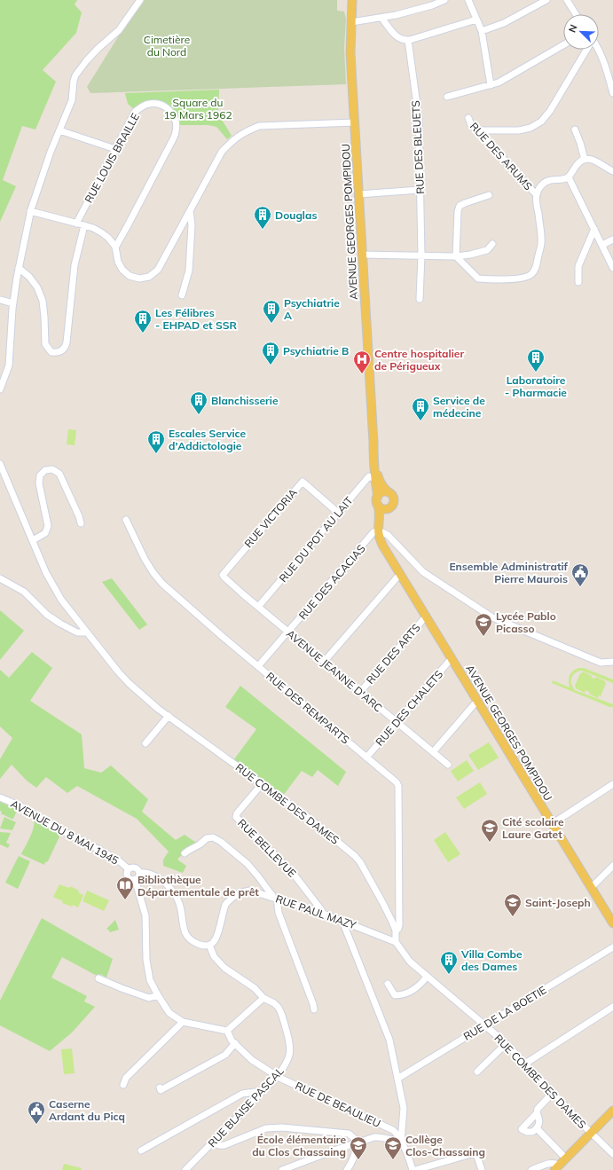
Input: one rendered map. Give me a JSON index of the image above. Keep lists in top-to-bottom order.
{
  "streets": {
    "main road": ["AVENUE GEORGES POMPIDOU"],
    "street": [
      "RUE DES BLEUETS",
      "RUE DES ARUMS",
      "RUE LOUIS BRAILLE",
      "RUE VICTORIA",
      "RUE DU POT AU LAIT",
      "RUE DES ACACIAS",
      "RUE DES ARTS",
      "AVENUE JEANNE D'ARC",
      "RUE DES REMPARTS",
      "RUE DES CHALETS",
      "RUE COMBE DES DAMES",
      "AVENUE DU 8 MAI 1945",
      "RUE BELLEVUE",
      "RUE PAUL MAZY",
      "RUE DE LA BOETIE",
      "RUE DE BEAULIEU",
      "RUE BLAISE PASCAL"
    ]
  },
  "crossings": [
    ["AVENUE GEORGES POMPIDOU", "RUE DU POT AU LAIT"],
    ["AVENUE GEORGES POMPIDOU", "RUE DES ACACIAS"],
    ["AVENUE GEORGES POMPIDOU", "RUE DES ARTS"],
    ["AVENUE GEORGES POMPIDOU", "RUE DES CHALETS"],
    ["RUE VICTORIA", "RUE DU POT AU LAIT"],
    ["RUE VICTORIA", "AVENUE JEANNE D'ARC"],
    ["RUE DU POT AU LAIT", "AVENUE JEANNE D'ARC"],
    ["RUE DES ACACIAS", "AVENUE JEANNE D'ARC"],
    ["RUE DES ACACIAS", "RUE DES REMPARTS"],
    ["RUE DES ARTS", "AVENUE JEANNE D'ARC"],
    ["AVENUE JEANNE D'ARC", "RUE DES CHALETS"],
    ["RUE DES REMPARTS", "RUE DES CHALETS"],
    ["RUE DES REMPARTS", "RUE COMBE DES DAMES"],
    ["RUE COMBE DES DAMES", "RUE BELLEVUE"],
    ["RUE COMBE DES DAMES", "RUE PAUL MAZY"],
    ["RUE COMBE DES DAMES", "RUE DE LA BOETIE"],
    ["RUE BELLEVUE", "RUE PAUL MAZY"],
    ["RUE PAUL MAZY", "RUE BLAISE PASCAL"],
    ["RUE DE BEAULIEU", "RUE BLAISE PASCAL"]
  ],
  "parks": ["Cimetière du Nord", "Square du 19 Mars 1962"],
  "places": {
    "building": [
      "Douglas",
      "Psychiatrie A",
      "Les Félibres - EHPAD et SSR",
      "Psychiatrie B",
      "Laboratoire - Pharmacie",
      "Blanchisserie",
      "Service de médecine",
      "Escales Service d'Addictologie",
      "Villa Combe des Dames"
    ],
    "hospital": ["Centre hospitalier de Périgueux"],
    "public building": ["Ensemble Administratif Pierre Maurois", "Caserne Ardant du Picq"],
    "school or university": [
      "Lycée Pablo Picasso",
      "Cité scolaire Laure Gatet",
      "Saint-Joseph",
      "École élémentaire du Clos Chassaing",
      "Collège Clos-Chassaing"
    ],
    "library": ["Bibliothèque Départementale de prêt"]
  },
  "north": "top left"
}
